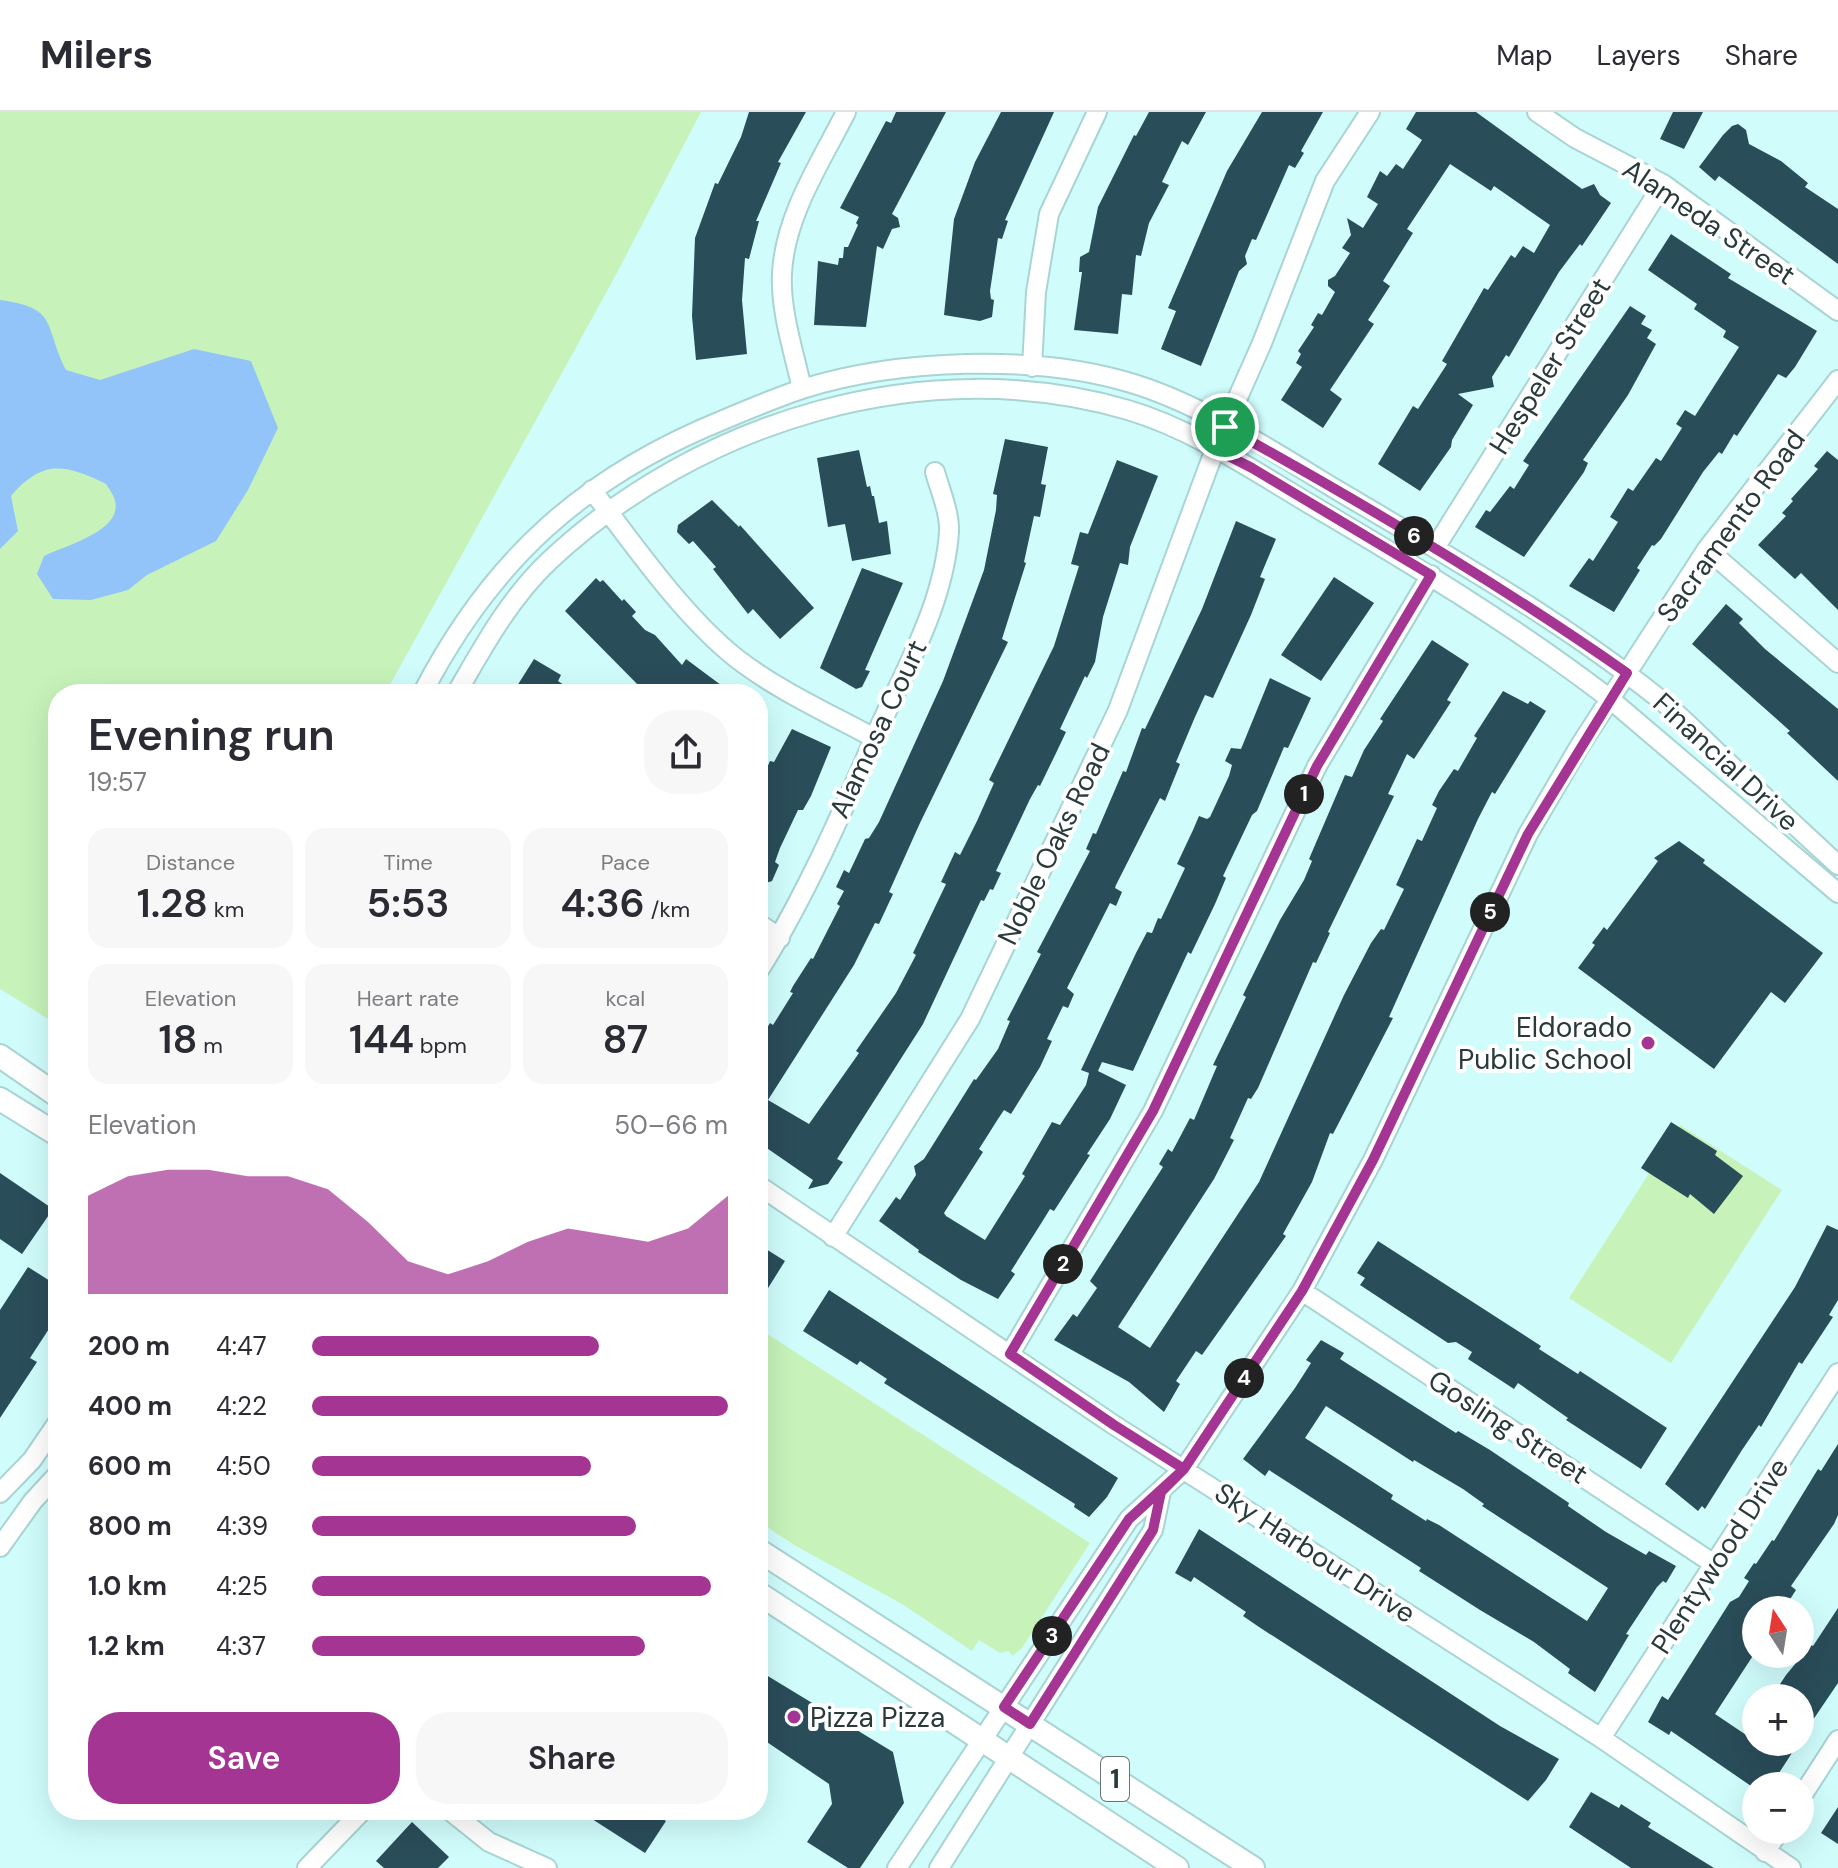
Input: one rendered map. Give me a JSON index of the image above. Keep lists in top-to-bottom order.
{
  "streets": {
    "main road": ["1"],
    "street": [
      "Alameda Street",
      "Hespeler Street",
      "Sacramento Road",
      "Alamosa Court",
      "Financial Drive",
      "Noble Oaks Road",
      "Gosling Street",
      "Sky Harbour Drive",
      "Plentywood Drive"
    ]
  },
  "crossings": [
    ["Alameda Street", "Hespeler Street"],
    ["Hespeler Street", "Financial Drive"],
    ["Sacramento Road", "Financial Drive"],
    ["Sacramento Road", "Gosling Street"],
    ["Sacramento Road", "Sky Harbour Drive"],
    ["Sacramento Road", "1"],
    ["Financial Drive", "Noble Oaks Road"],
    ["Noble Oaks Road", "Sky Harbour Drive"],
    ["Gosling Street", "Plentywood Drive"],
    ["Sky Harbour Drive", "Plentywood Drive"]
  ],
  "places": ["Eldorado Public School", "Pizza Pizza"],
  "north": "top",
  "page": {
    "header": "Milers",
    "nav": ["Map", "Layers", "Share"],
    "pins": [
      "6",
      "1",
      "5",
      "2",
      "4",
      "3"
    ],
    "heading": ["Evening run", "19:57"],
    "stats": [
      ["Distance", "1.28 km"],
      ["Time", "5:53"],
      ["Pace", "4:36 /km"],
      ["Elevation", "18 m"],
      ["Heart rate", "144 bpm"],
      ["kcal", "87"]
    ],
    "chart": ["Elevation", "50–66 m"],
    "list": [
      {
        "name": "200 m",
        "note": "4:47"
      },
      {
        "name": "400 m",
        "note": "4:22"
      },
      {
        "name": "600 m",
        "note": "4:50"
      },
      {
        "name": "800 m",
        "note": "4:39"
      },
      {
        "name": "1.0 km",
        "note": "4:25"
      },
      {
        "name": "1.2 km",
        "note": "4:37"
      }
    ],
    "map_buttons": ["+", "−"],
    "buttons": ["Save", "Share"]
  }
}
